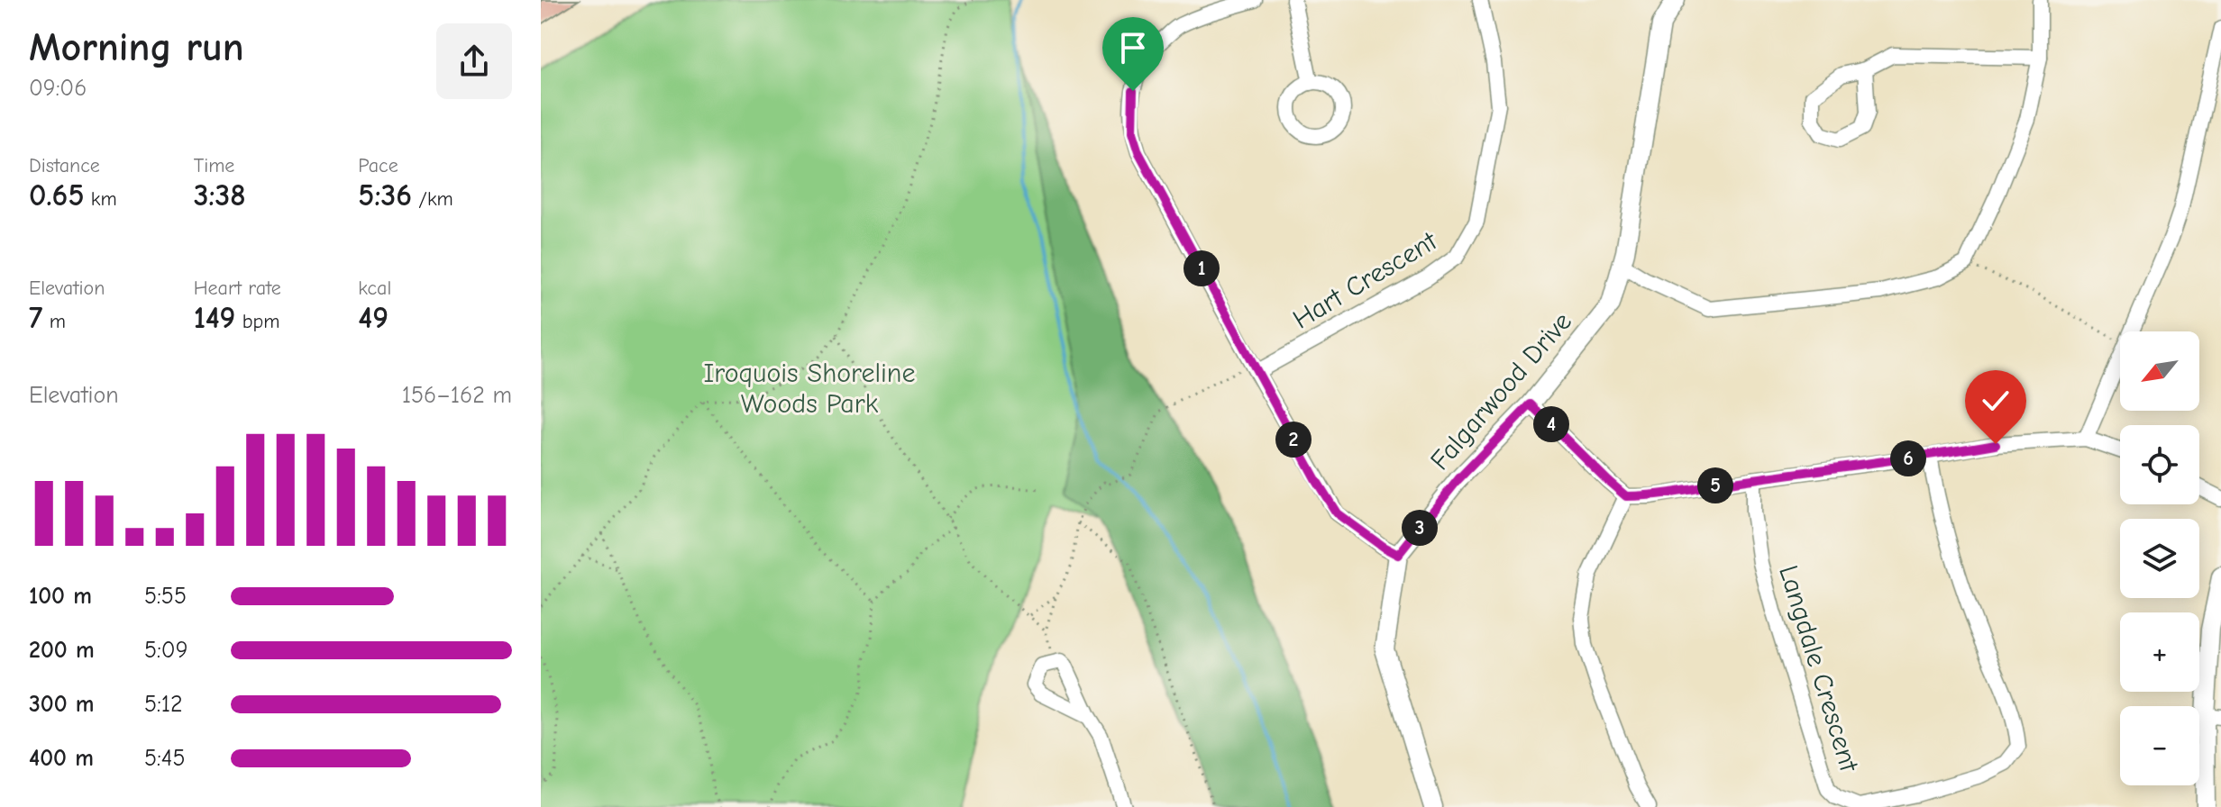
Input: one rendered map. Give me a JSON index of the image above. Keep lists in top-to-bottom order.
{
  "streets": {
    "street": ["Hart Crescent", "Falgarwood Drive", "Langdale Crescent"]
  },
  "parks": ["Iroquois Shoreline Woods Park"],
  "north": "bottom left",
  "page": {
    "heading": ["Morning run", "09:06"],
    "stats": [
      ["Distance", "0.65 km"],
      ["Time", "3:38"],
      ["Pace", "5:36 /km"],
      ["Elevation", "7 m"],
      ["Heart rate", "149 bpm"],
      ["kcal", "49"]
    ],
    "pins": [
      "1",
      "4",
      "2",
      "6",
      "5",
      "3"
    ],
    "map_buttons": ["+", "−"],
    "chart": ["Elevation", "156–162 m"],
    "list": [
      {
        "name": "100 m",
        "note": "5:55"
      },
      {
        "name": "200 m",
        "note": "5:09"
      },
      {
        "name": "300 m",
        "note": "5:12"
      },
      {
        "name": "400 m",
        "note": "5:45"
      }
    ]
  }
}
